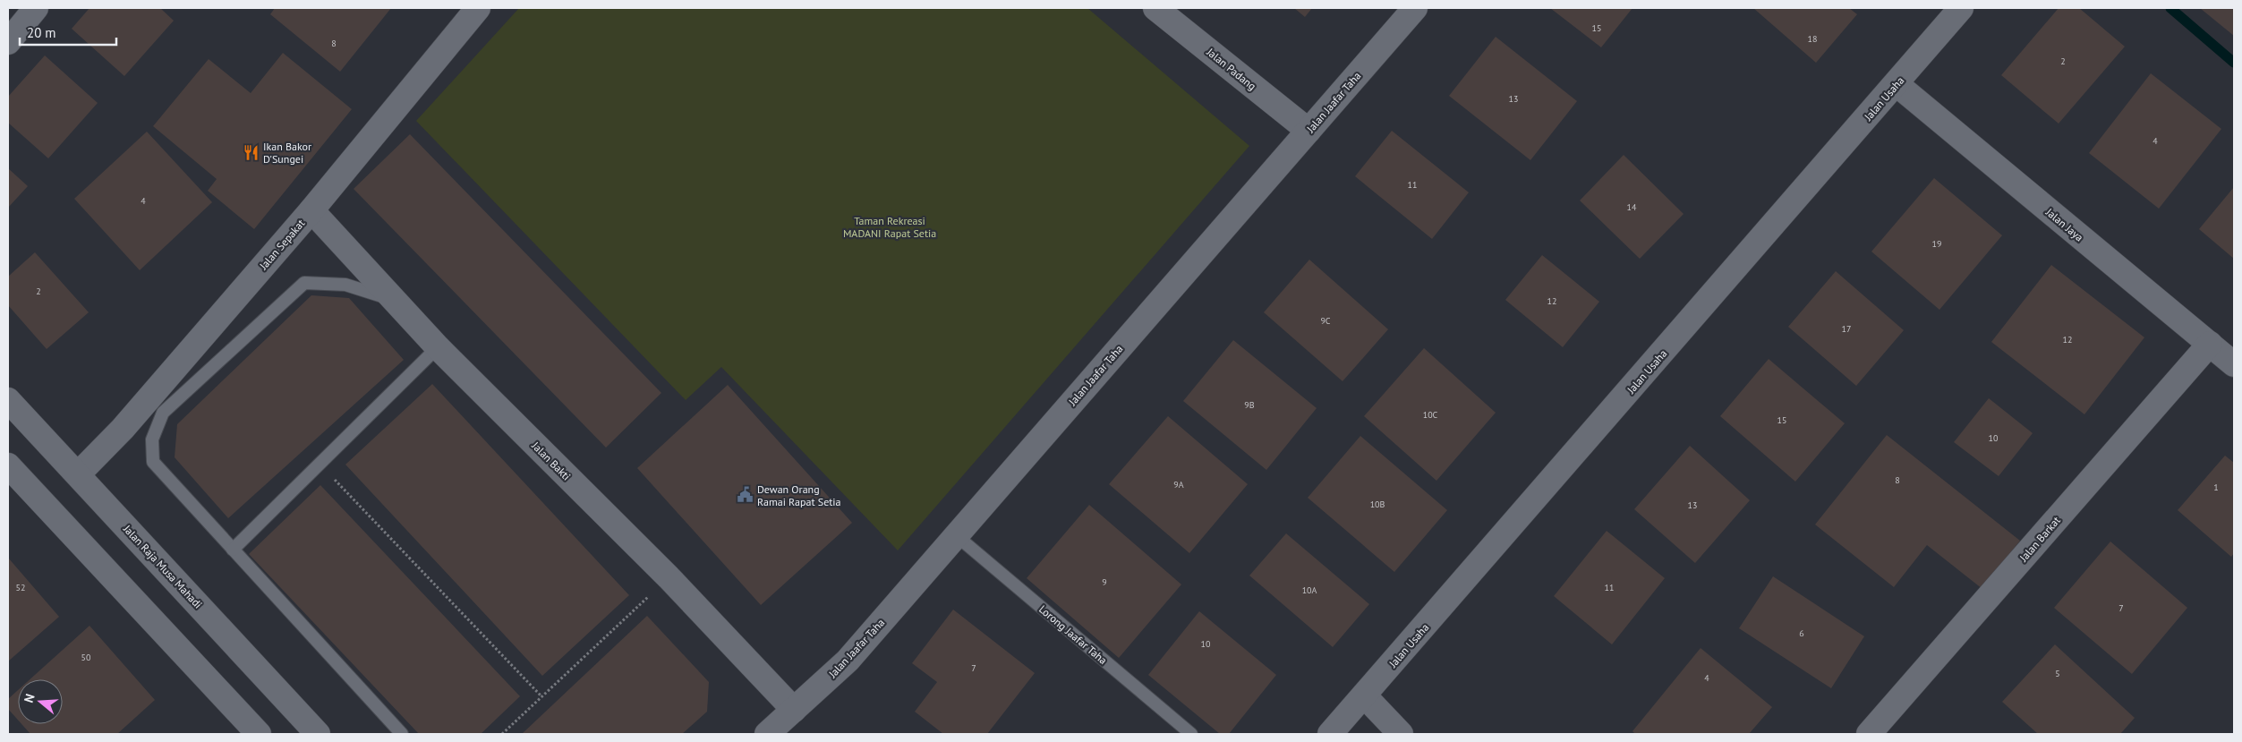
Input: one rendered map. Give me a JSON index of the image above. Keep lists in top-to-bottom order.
{
  "streets": {
    "street": [
      "Jalan Padang",
      "Jalan Usaha",
      "Jalan Jaafar Taha",
      "Jalan Jaya",
      "Jalan Sepakat",
      "Jalan Bakti",
      "Jalan Barkat",
      "Jalan Raja Musa Mahadi"
    ],
    "lane": ["Lorong Jaafar Taha"]
  },
  "crossings": [
    ["Jalan Padang", "Jalan Jaafar Taha"],
    ["Jalan Usaha", "Jalan Jaya"],
    ["Jalan Jaafar Taha", "Jalan Bakti"],
    ["Jalan Jaafar Taha", "Lorong Jaafar Taha"],
    ["Jalan Jaya", "Jalan Barkat"],
    ["Jalan Sepakat", "Jalan Bakti"],
    ["Jalan Sepakat", "Jalan Raja Musa Mahadi"]
  ],
  "parks": ["Taman Rekreasi MADANI Rapat Setia"],
  "places": {
    "restaurant": ["Ikan Bakor D'Sungei"],
    "public building": ["Dewan Orang Ramai Rapat Setia"]
  },
  "house_numbers": [
    "15",
    "18",
    "8",
    "2",
    "13",
    "4",
    "11",
    "4",
    "14",
    "19",
    "2",
    "12",
    "9C",
    "17",
    "12",
    "9B",
    "10C",
    "15",
    "10",
    "8",
    "9A",
    "1",
    "10B",
    "13",
    "9",
    "52",
    "11",
    "10A",
    "7",
    "6",
    "10",
    "50",
    "7",
    "5",
    "4"
  ],
  "scale_bar": "20 m",
  "north": "left"
}
